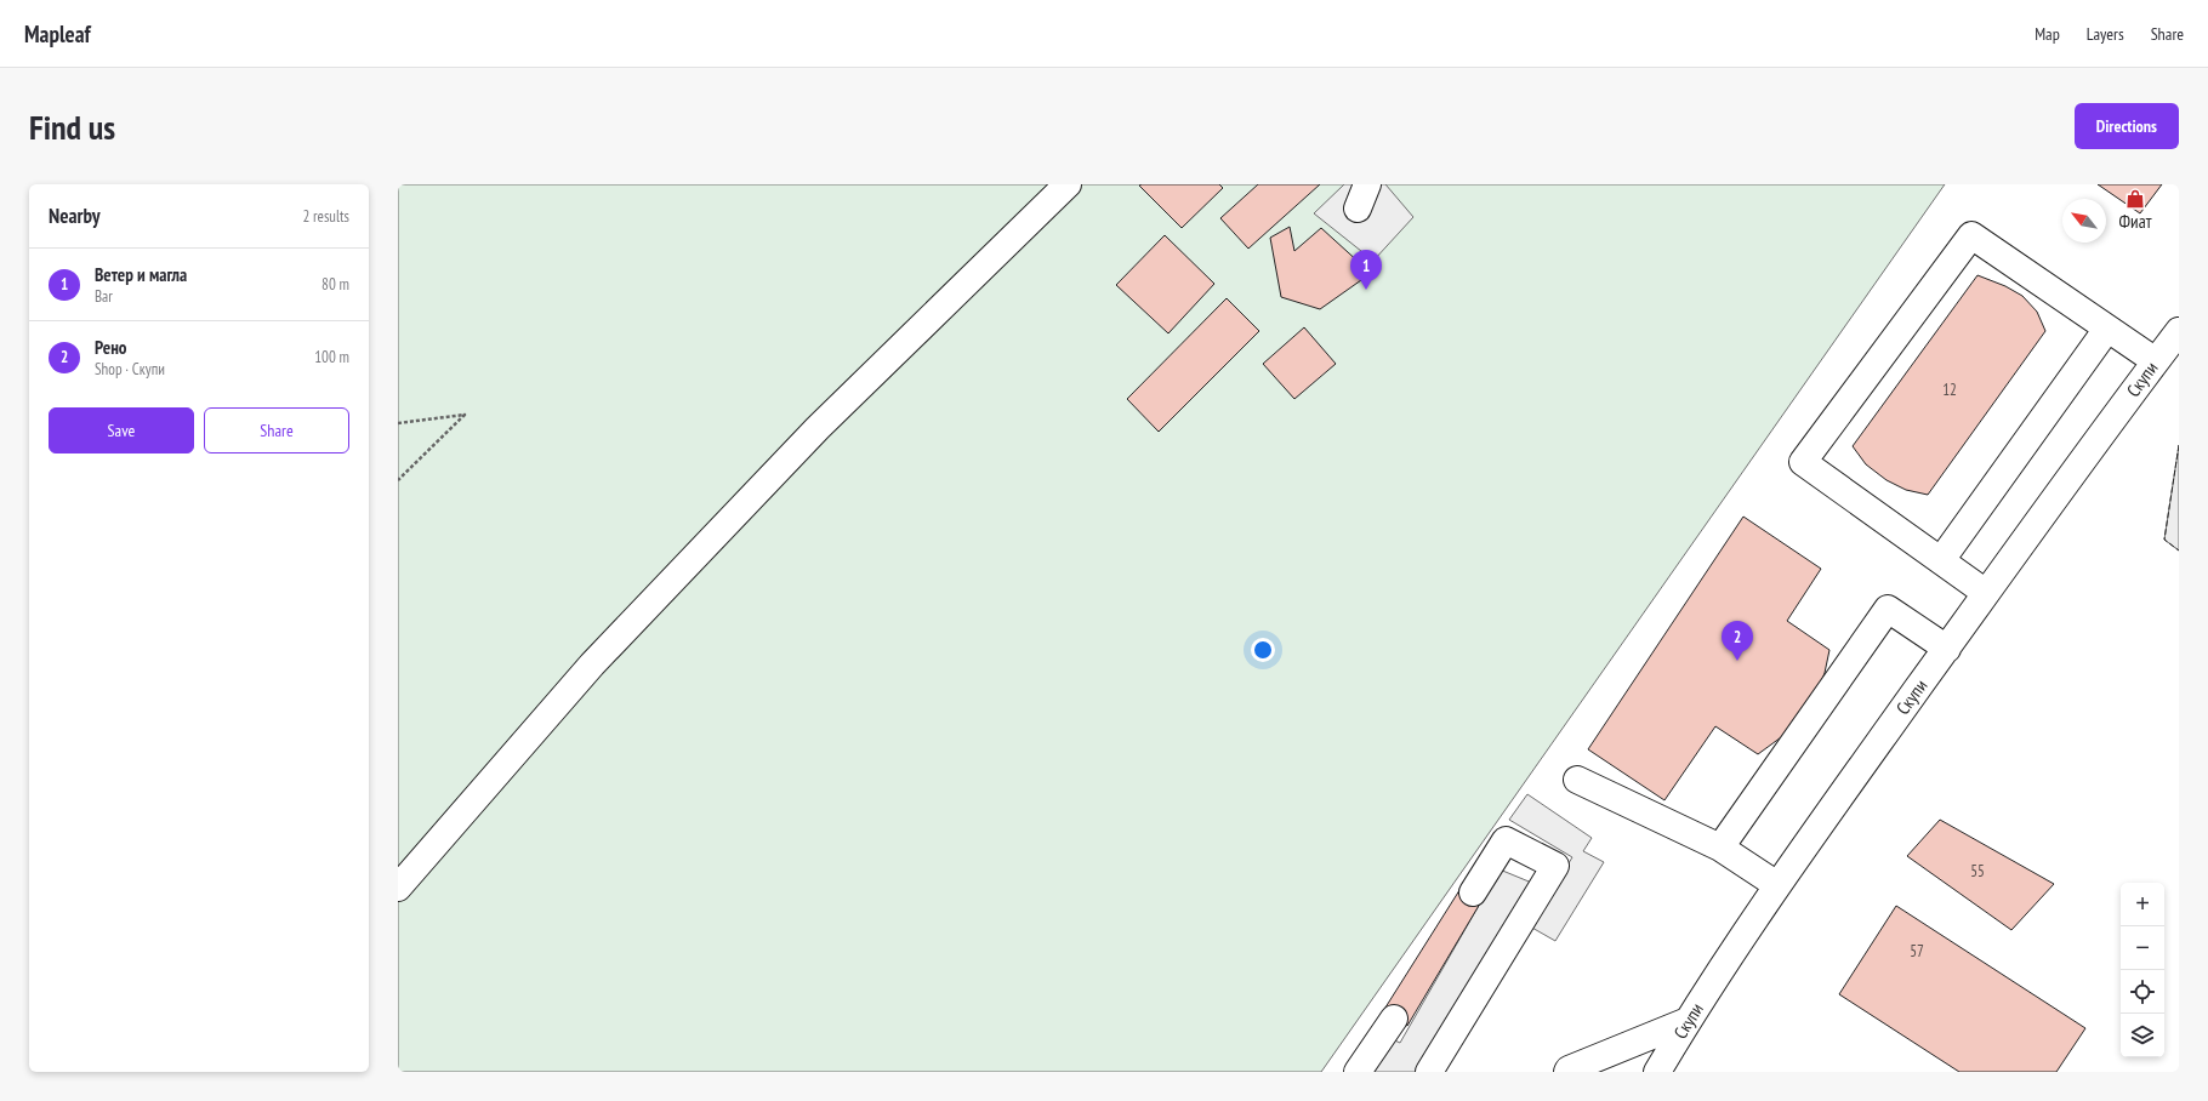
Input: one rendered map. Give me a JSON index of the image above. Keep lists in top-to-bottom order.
{
  "streets": {
    "street": ["Скупи"]
  },
  "places": {
    "shop": ["Фиат"]
  },
  "house_numbers": ["12", "55", "57"],
  "north": "top left",
  "page": {
    "header": "Mapleaf",
    "nav": ["Map", "Layers", "Share"],
    "buttons": [
      "Directions",
      ["Save", "Share"]
    ],
    "title": "Find us",
    "heading": ["Nearby", "2 results"],
    "list": [
      {
        "mark": "1",
        "name": "Ветер и магла",
        "note": "Bar",
        "value": "80 m"
      },
      {
        "mark": "2",
        "name": "Рено",
        "note": "Shop · Скупи",
        "value": "100 m"
      }
    ],
    "pins": ["1", "2"],
    "map_buttons": ["+", "−"]
  }
}
